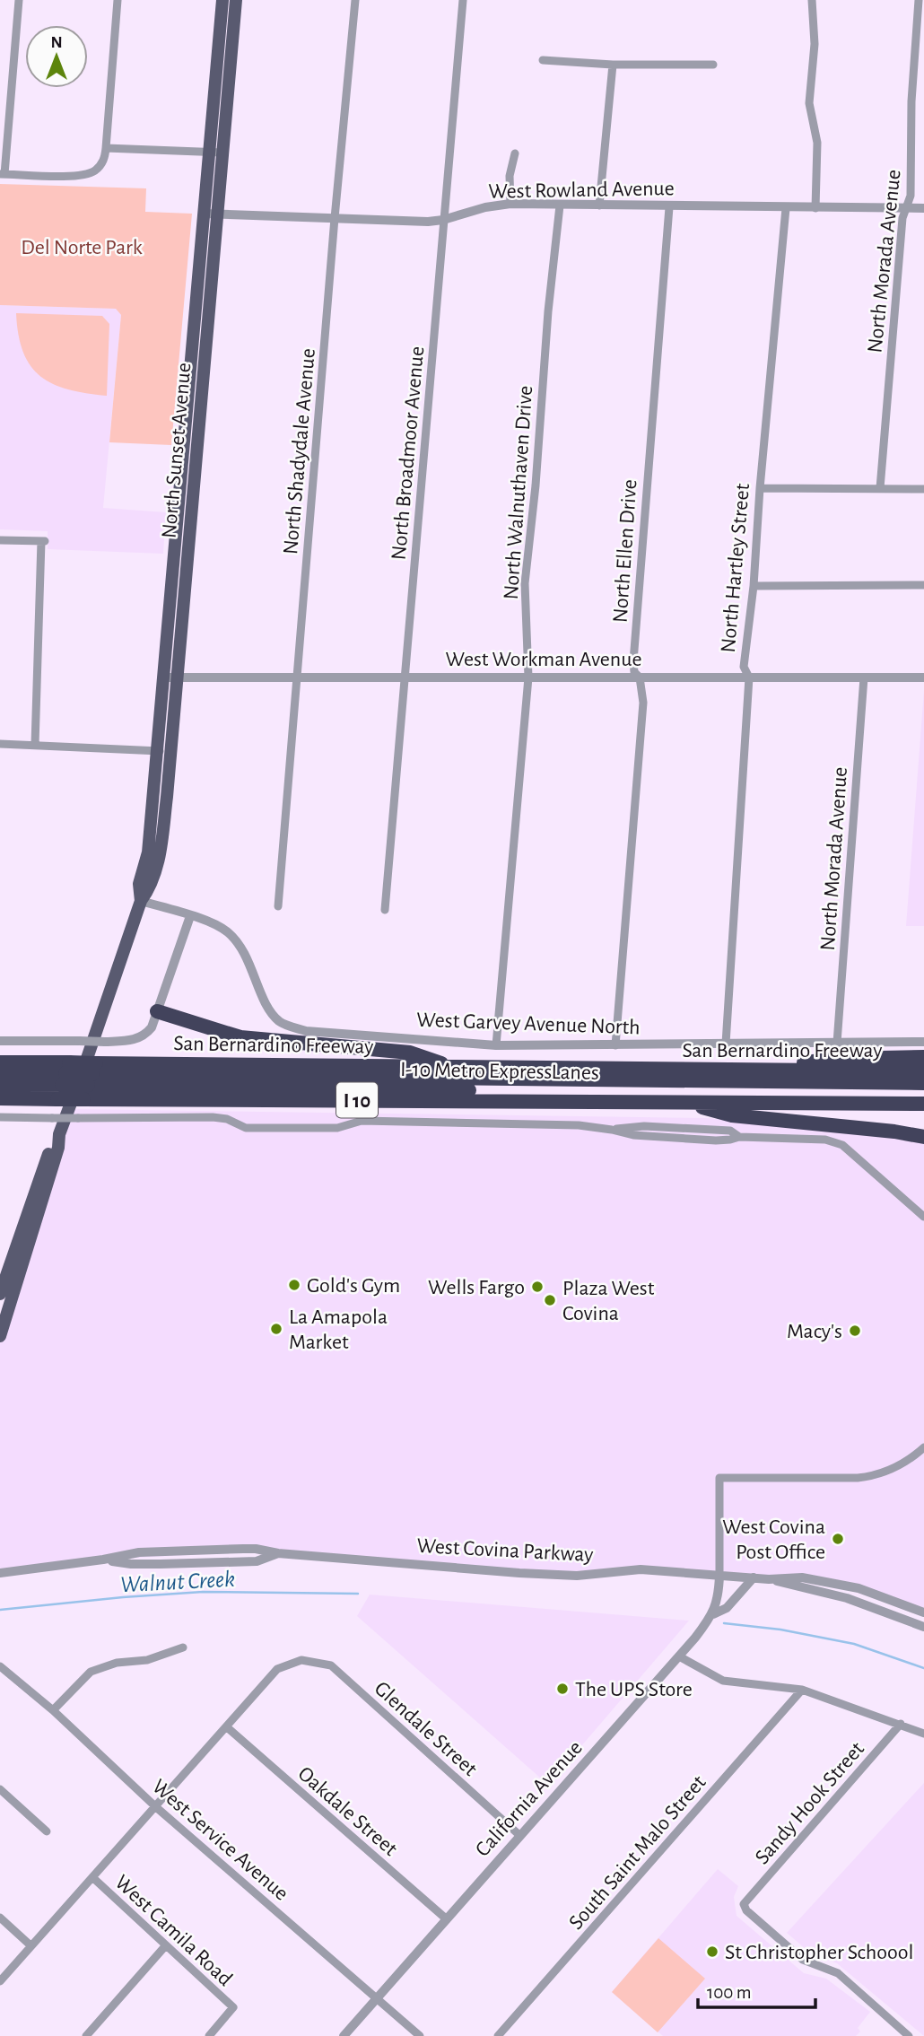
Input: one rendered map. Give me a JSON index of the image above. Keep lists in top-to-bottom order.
{
  "streets": {
    "highway": ["San Bernardino Freeway", "I-10 Metro ExpressLanes", "I 10"],
    "main road": ["North Sunset Avenue"],
    "street": [
      "West Rowland Avenue",
      "North Morada Avenue",
      "North Shadydale Avenue",
      "North Broadmoor Avenue",
      "North Walnuthaven Drive",
      "North Ellen Drive",
      "North Hartley Street",
      "West Workman Avenue",
      "West Garvey Avenue North",
      "West Covina Parkway",
      "Glendale Street",
      "California Avenue",
      "Sandy Hook Street",
      "Oakdale Street",
      "West Service Avenue",
      "South Saint Malo Street",
      "West Camila Road"
    ]
  },
  "crossings": [
    ["West Rowland Avenue", "North Morada Avenue"],
    ["West Rowland Avenue", "North Sunset Avenue"],
    ["West Rowland Avenue", "North Shadydale Avenue"],
    ["West Rowland Avenue", "North Broadmoor Avenue"],
    ["West Rowland Avenue", "North Walnuthaven Drive"],
    ["West Rowland Avenue", "North Ellen Drive"],
    ["West Rowland Avenue", "North Hartley Street"],
    ["North Morada Avenue", "West Workman Avenue"],
    ["North Morada Avenue", "West Garvey Avenue North"],
    ["North Sunset Avenue", "West Workman Avenue"],
    ["North Sunset Avenue", "West Garvey Avenue North"],
    ["North Sunset Avenue", "San Bernardino Freeway"],
    ["North Sunset Avenue", "I-10 Metro ExpressLanes"],
    ["North Shadydale Avenue", "West Workman Avenue"],
    ["North Broadmoor Avenue", "West Workman Avenue"],
    ["North Walnuthaven Drive", "West Workman Avenue"],
    ["North Walnuthaven Drive", "West Garvey Avenue North"],
    ["North Ellen Drive", "West Workman Avenue"],
    ["North Ellen Drive", "West Garvey Avenue North"],
    ["North Hartley Street", "West Workman Avenue"],
    ["North Hartley Street", "West Garvey Avenue North"],
    ["San Bernardino Freeway", "I-10 Metro ExpressLanes"],
    ["West Covina Parkway", "California Avenue"],
    ["Glendale Street", "California Avenue"],
    ["Glendale Street", "Oakdale Street"],
    ["California Avenue", "Oakdale Street"],
    ["California Avenue", "West Service Avenue"]
  ],
  "water": ["Walnut Creek"],
  "parks": ["Del Norte Park"],
  "places": [
    "Gold's Gym",
    "Wells Fargo",
    "Plaza West Covina",
    "La Amapola Market",
    "Macy's",
    "West Covina Post Office",
    "The UPS Store",
    "St Christopher Schoool"
  ],
  "scale_bar": "100 m",
  "north": "top"
}
